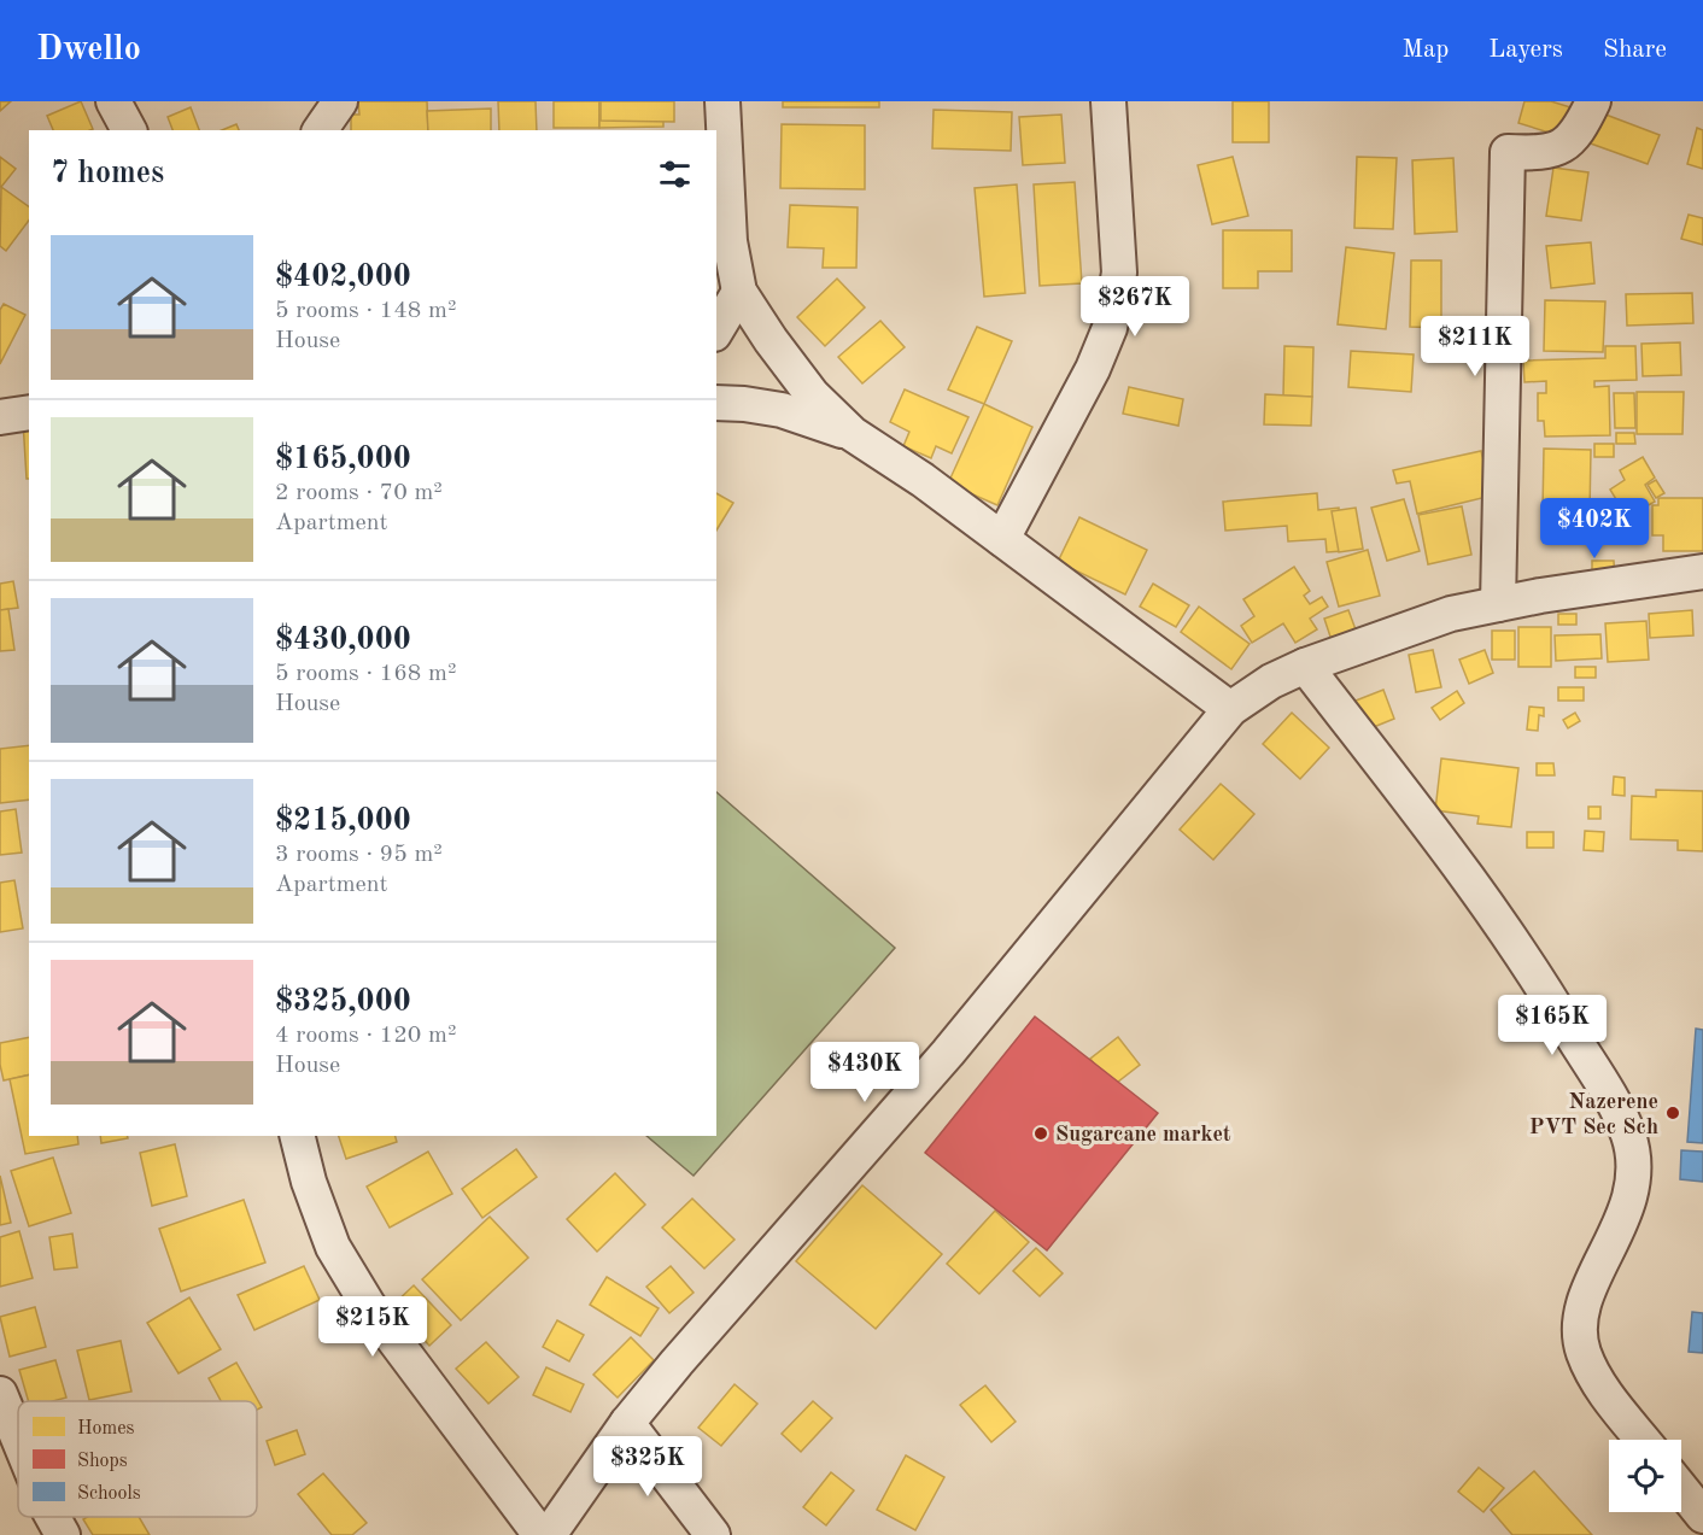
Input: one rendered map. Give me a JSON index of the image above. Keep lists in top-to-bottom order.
{
  "places": ["Nazerene PVT Sec Sch", "Sugarcane market"],
  "legend": ["Homes", "Shops", "Schools"],
  "page": {
    "header": "Dwello",
    "nav": ["Map", "Layers", "Share"],
    "heading": "7 homes",
    "list": [
      {
        "name": "$402,000",
        "note": "5 rooms · 148 m² · House"
      },
      {
        "name": "$165,000",
        "note": "2 rooms · 70 m² · Apartment"
      },
      {
        "name": "$430,000",
        "note": "5 rooms · 168 m² · House"
      },
      {
        "name": "$215,000",
        "note": "3 rooms · 95 m² · Apartment"
      },
      {
        "name": "$325,000",
        "note": "4 rooms · 120 m² · House"
      }
    ],
    "price": [
      "$267K",
      "$211K",
      "$402K",
      "$165K",
      "$430K",
      "$215K",
      "$325K"
    ]
  }
}
